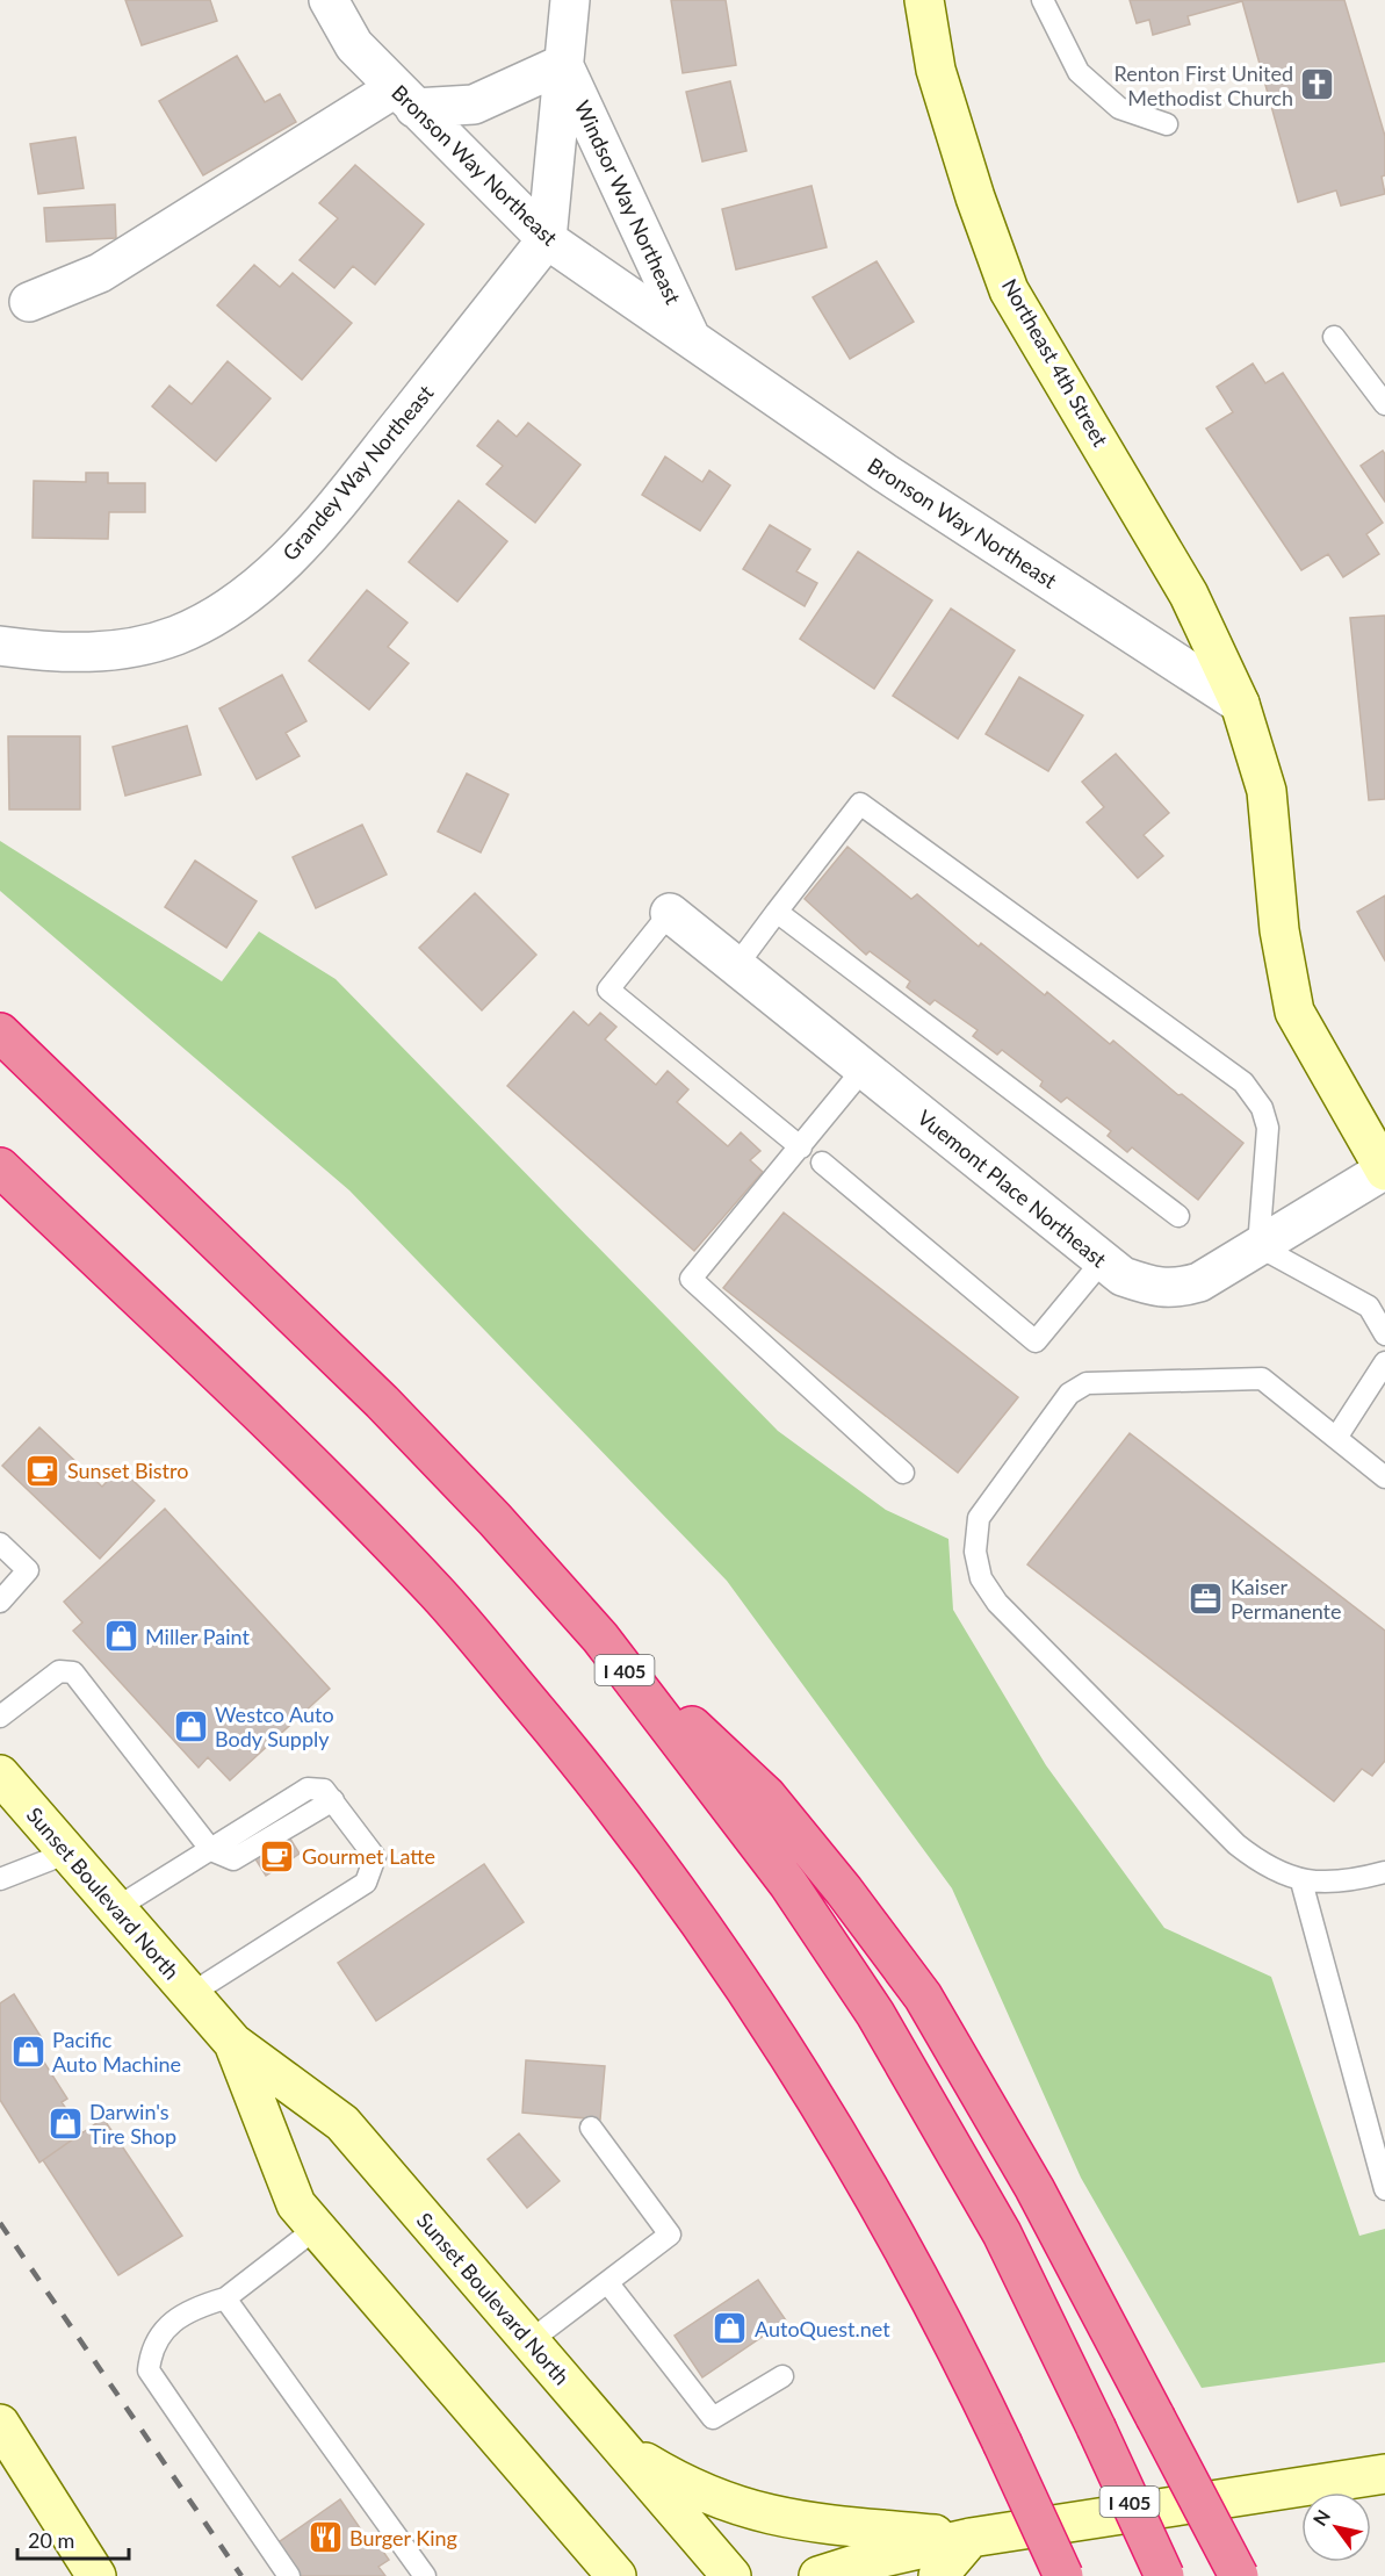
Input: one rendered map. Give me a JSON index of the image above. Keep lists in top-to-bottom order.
{
  "streets": {
    "highway": ["I 405"],
    "main road": ["Northeast 4th Street", "Sunset Boulevard North"],
    "street": [
      "Bronson Way Northeast",
      "Windsor Way Northeast",
      "Grandey Way Northeast",
      "Vuemont Place Northeast"
    ]
  },
  "crossings": [
    ["Bronson Way Northeast", "Windsor Way Northeast"],
    ["Bronson Way Northeast", "Northeast 4th Street"],
    ["Bronson Way Northeast", "Grandey Way Northeast"],
    ["Windsor Way Northeast", "Grandey Way Northeast"]
  ],
  "places": {
    "church": ["Renton First United Methodist Church"],
    "cafe": ["Sunset Bistro", "Gourmet Latte"],
    "office": ["Kaiser Permanente"],
    "shop": [
      "Miller Paint",
      "Westco Auto Body Supply",
      "Pacific Auto Machine",
      "Darwin's Tire Shop",
      "AutoQuest.net"
    ],
    "restaurant": ["Burger King"]
  },
  "scale_bar": "20 m",
  "north": "top left"
}
